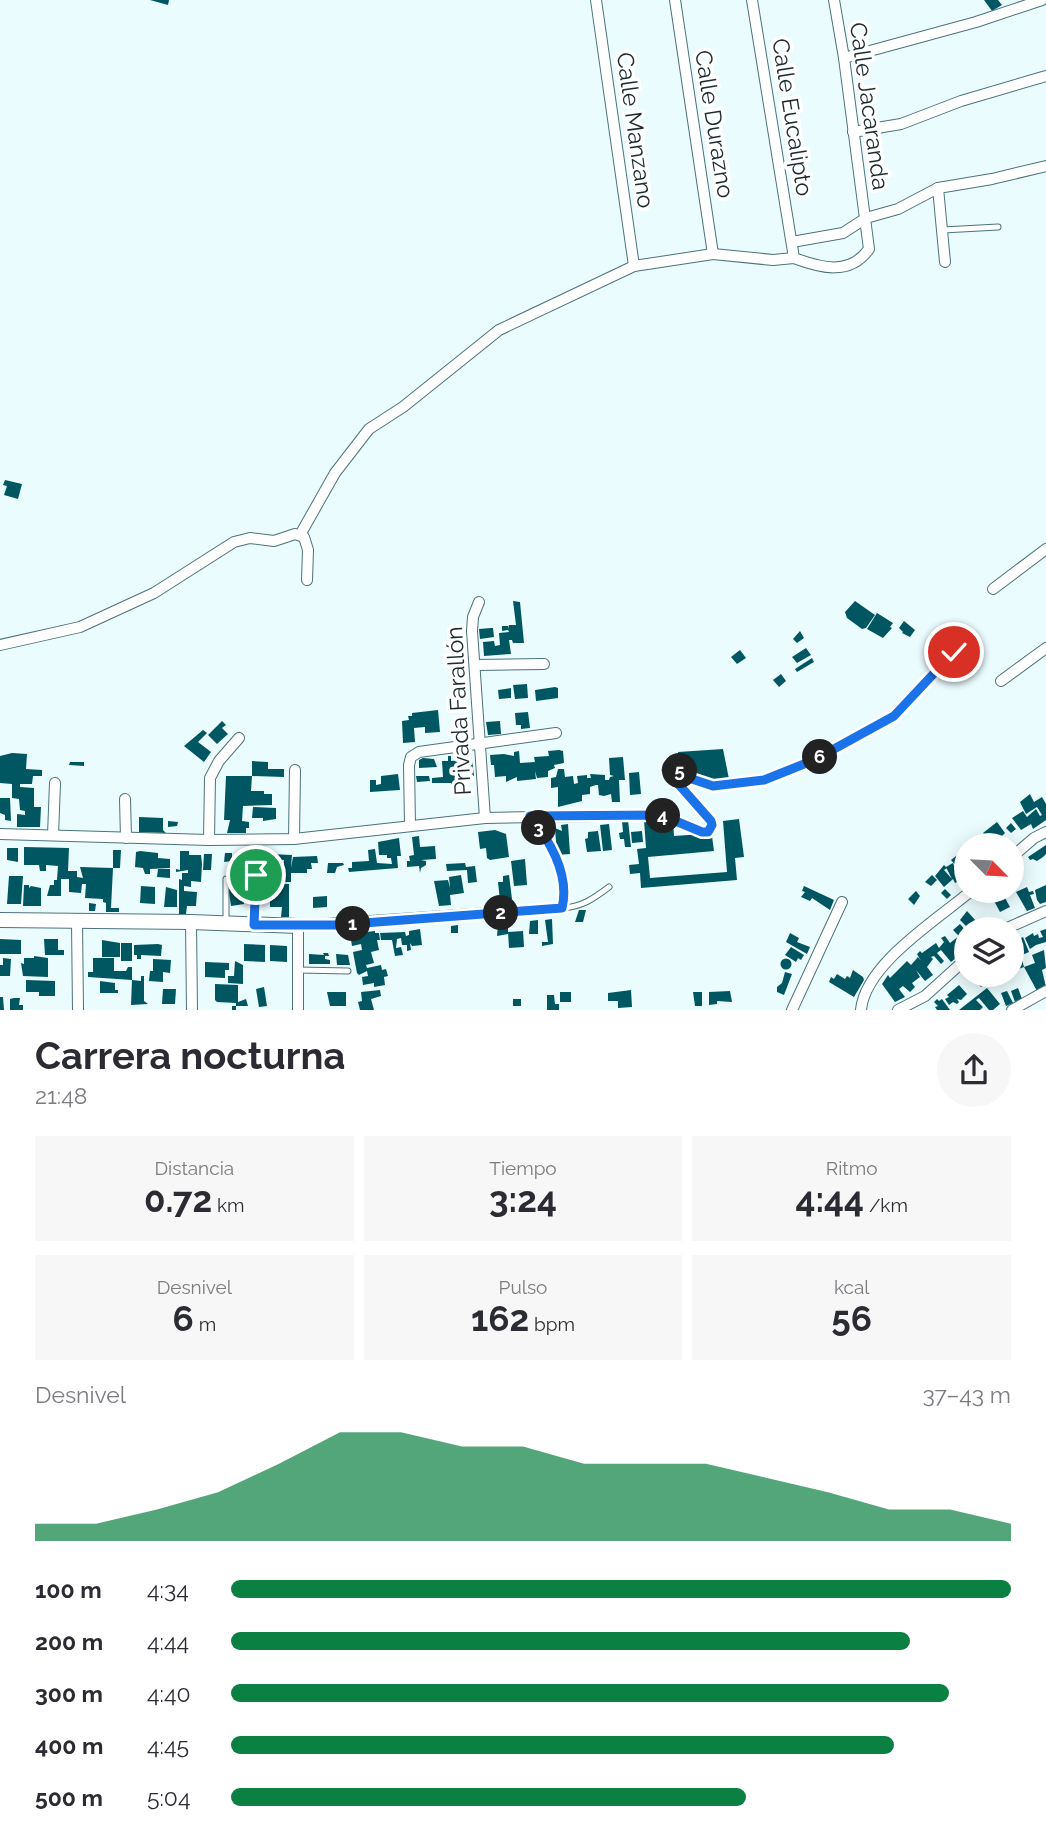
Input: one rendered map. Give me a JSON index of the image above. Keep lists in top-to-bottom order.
{
  "streets": {
    "street": [
      "Calle Jacaranda",
      "Calle Eucalipto",
      "Calle Durazno",
      "Calle Manzano",
      "Privada Farallón"
    ]
  },
  "crossings": [
    ["Calle Jacaranda", "Calle Eucalipto"],
    ["Calle Jacaranda", "Calle Durazno"],
    ["Calle Jacaranda", "Calle Manzano"]
  ],
  "north": "bottom right",
  "page": {
    "pins": [
      "6",
      "5",
      "4",
      "3",
      "2",
      "1"
    ],
    "heading": ["Carrera nocturna", "21:48"],
    "stats": [
      ["Distancia", "0.72 km"],
      ["Tiempo", "3:24"],
      ["Ritmo", "4:44 /km"],
      ["Desnivel", "6 m"],
      ["Pulso", "162 bpm"],
      ["kcal", "56"]
    ],
    "chart": ["Desnivel", "37–43 m"],
    "list": [
      {
        "name": "100 m",
        "note": "4:34"
      },
      {
        "name": "200 m",
        "note": "4:44"
      },
      {
        "name": "300 m",
        "note": "4:40"
      },
      {
        "name": "400 m",
        "note": "4:45"
      },
      {
        "name": "500 m",
        "note": "5:04"
      }
    ]
  }
}
